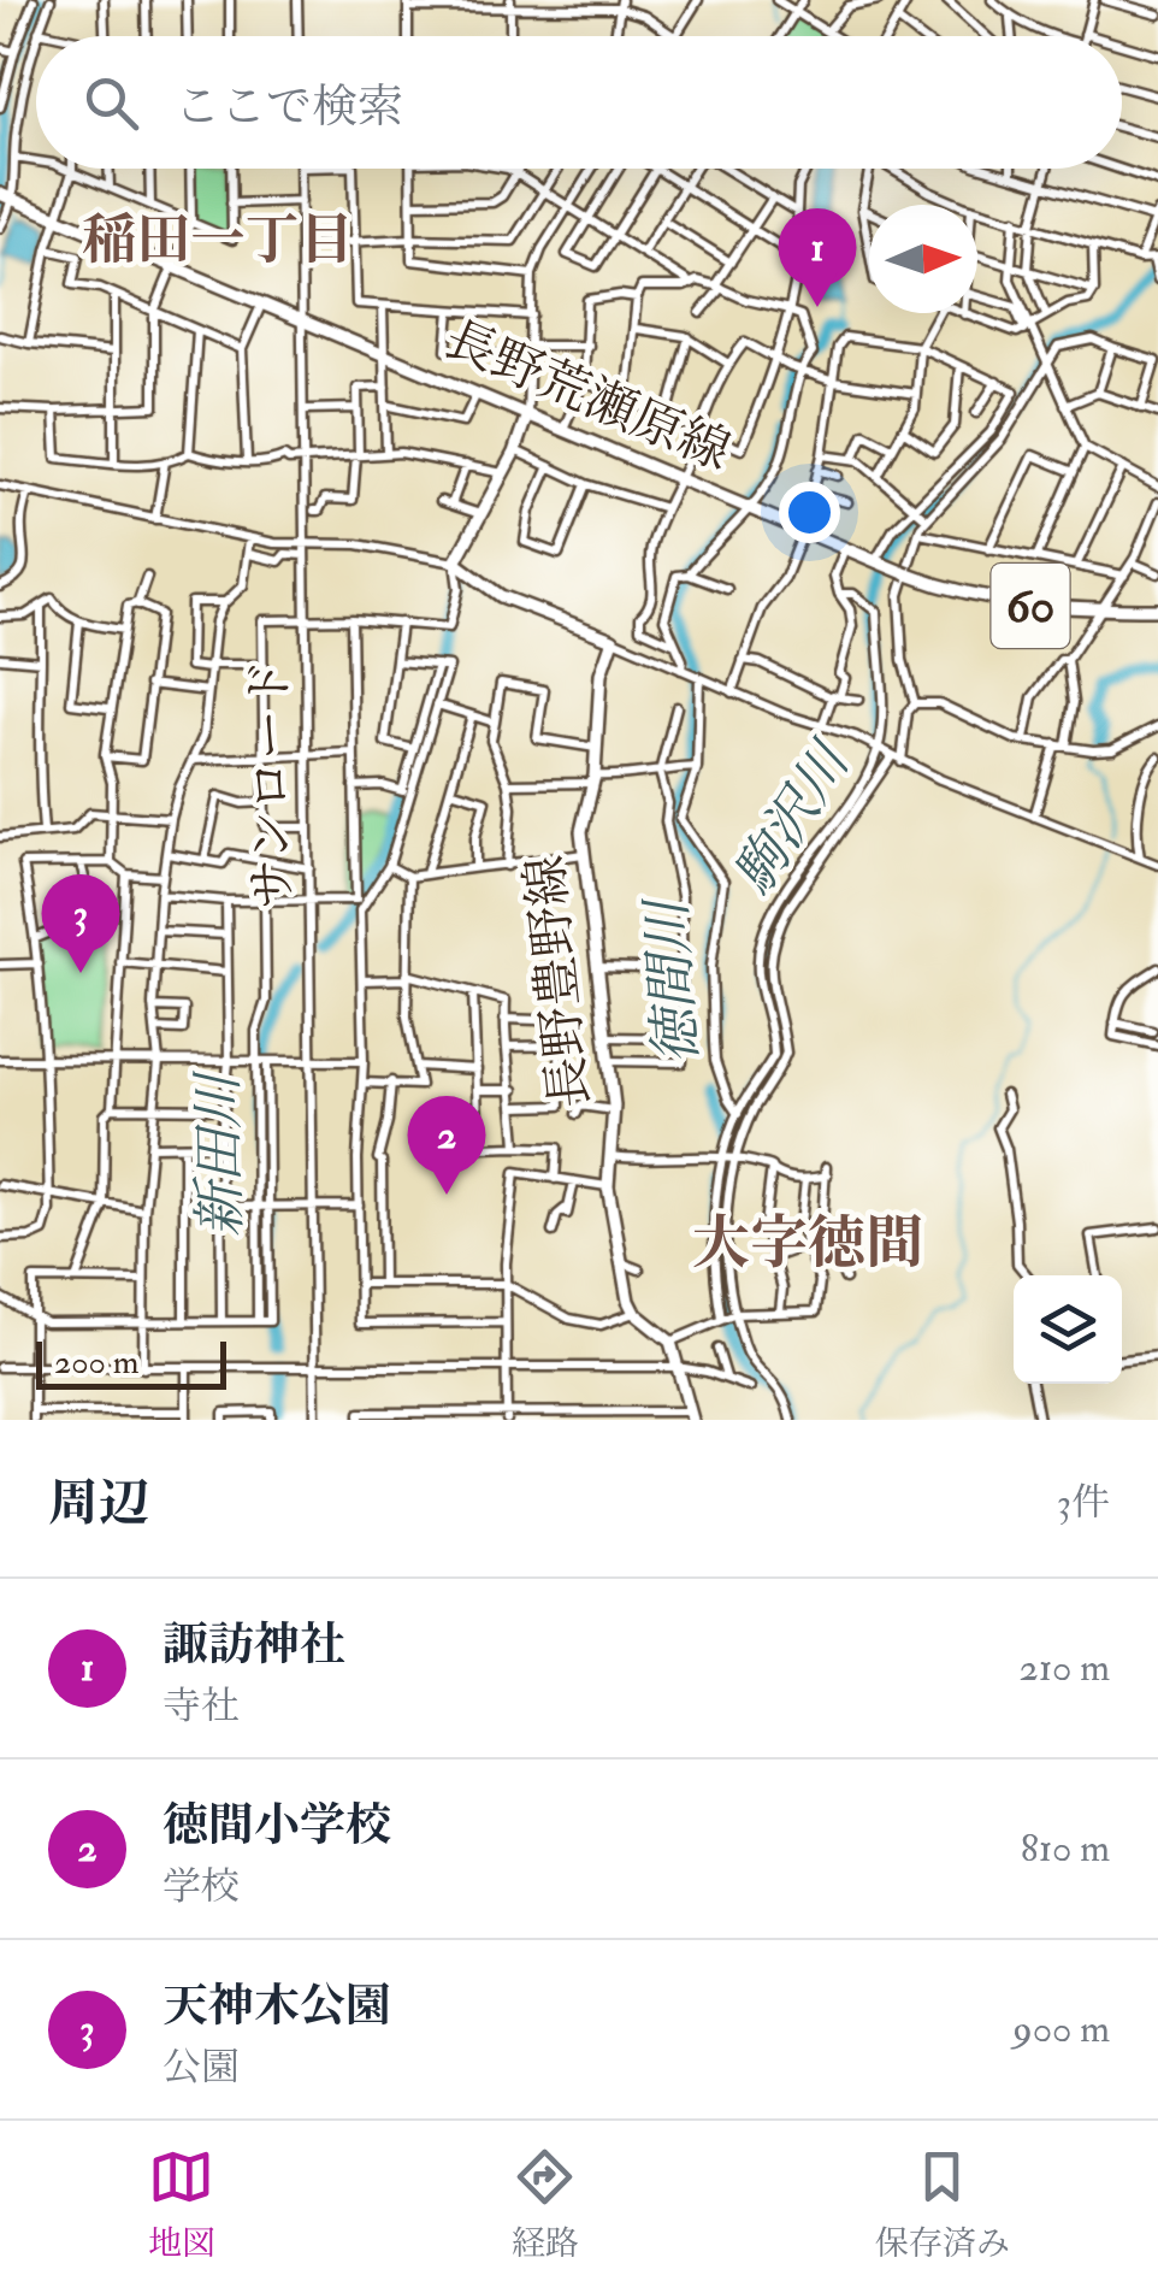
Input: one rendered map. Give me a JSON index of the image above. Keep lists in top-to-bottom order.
{
  "streets": {
    "main road": ["長野荒瀬原線", "60", "長野豊野線"],
    "street": ["サンロード"]
  },
  "crossings": [
    ["長野荒瀬原線", "サンロード"]
  ],
  "districts": ["稲田一丁目", "大字徳間"],
  "water": ["駒沢川", "徳間川", "新田川"],
  "scale_bar": "200 m",
  "north": "right",
  "page": {
    "search": "ここで検索",
    "pins": ["1", "3", "2"],
    "scale": "200 m",
    "heading": ["周辺", "3件"],
    "list": [
      {
        "mark": "1",
        "name": "諏訪神社",
        "note": "寺社",
        "value": "210 m"
      },
      {
        "mark": "2",
        "name": "徳間小学校",
        "note": "学校",
        "value": "810 m"
      },
      {
        "mark": "3",
        "name": "天神木公園",
        "note": "公園",
        "value": "900 m"
      }
    ],
    "nav": ["地図", "経路", "保存済み"]
  }
}
